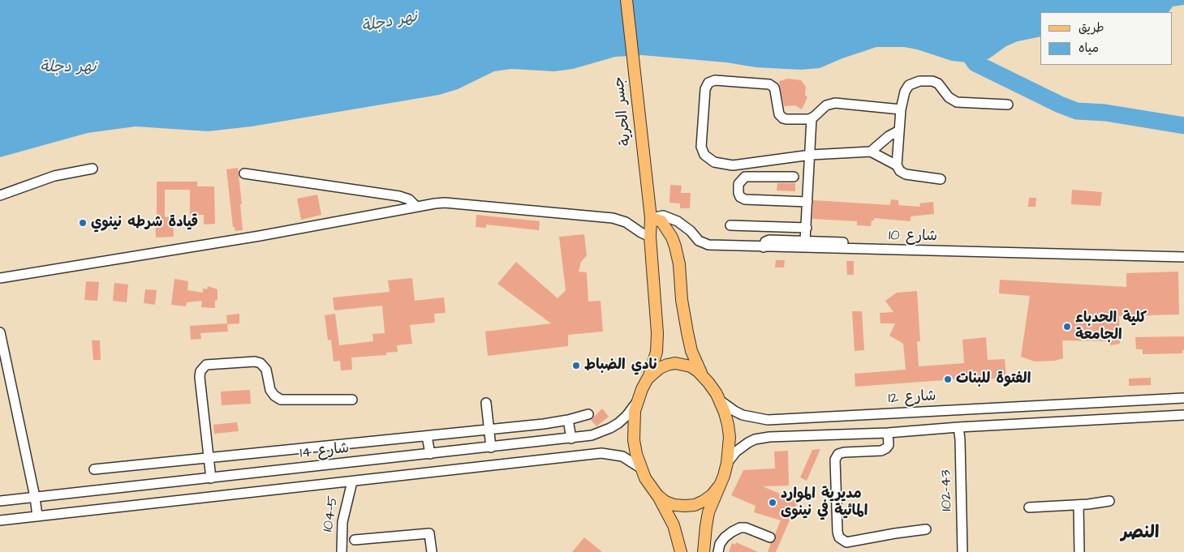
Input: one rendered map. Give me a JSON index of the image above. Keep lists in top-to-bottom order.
{
  "streets": {
    "main road": ["جسر الحرية"],
    "street": [
      "شارع 10",
      "شارع 12",
      "شارع 14",
      "102-43",
      "104-5"
    ]
  },
  "crossings": [
    ["جسر الحرية", "شارع 10"],
    ["جسر الحرية", "شارع 12"],
    ["جسر الحرية", "شارع 14"],
    ["شارع 12", "شارع 14"]
  ],
  "districts": ["النصر"],
  "water": ["نهر دجلة"],
  "places": [
    "قيادة شرطه نينوي",
    "كلية الحدباء الجامعة",
    "نادي الضباط",
    "الفتوة للبنات",
    "مديرية الموارد المائية في نينوى"
  ],
  "legend": ["طريق", "مياه"]
}
